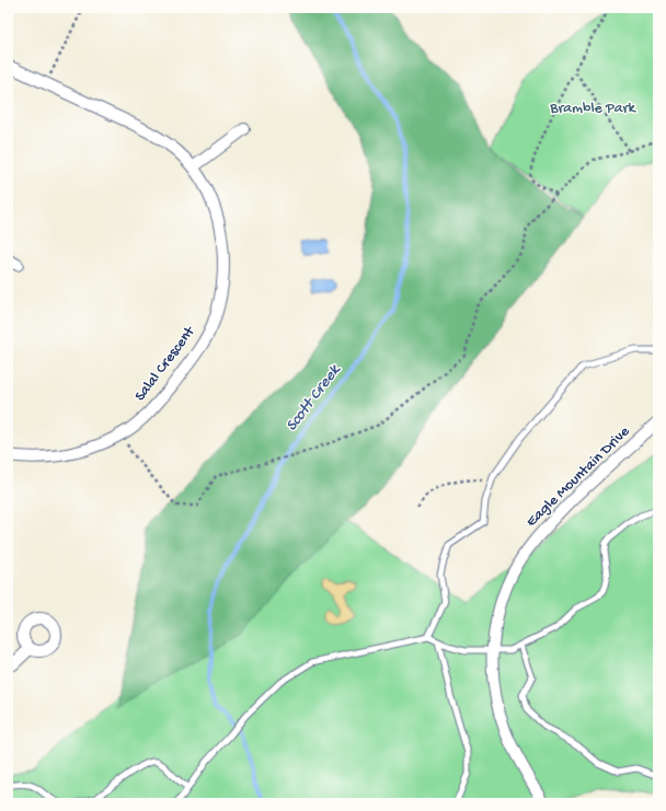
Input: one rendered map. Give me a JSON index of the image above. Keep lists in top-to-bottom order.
{
  "streets": {
    "street": ["Salal Crescent", "Eagle Mountain Drive"]
  },
  "water": ["Scott Creek"],
  "parks": ["Bramble Park"]
}
